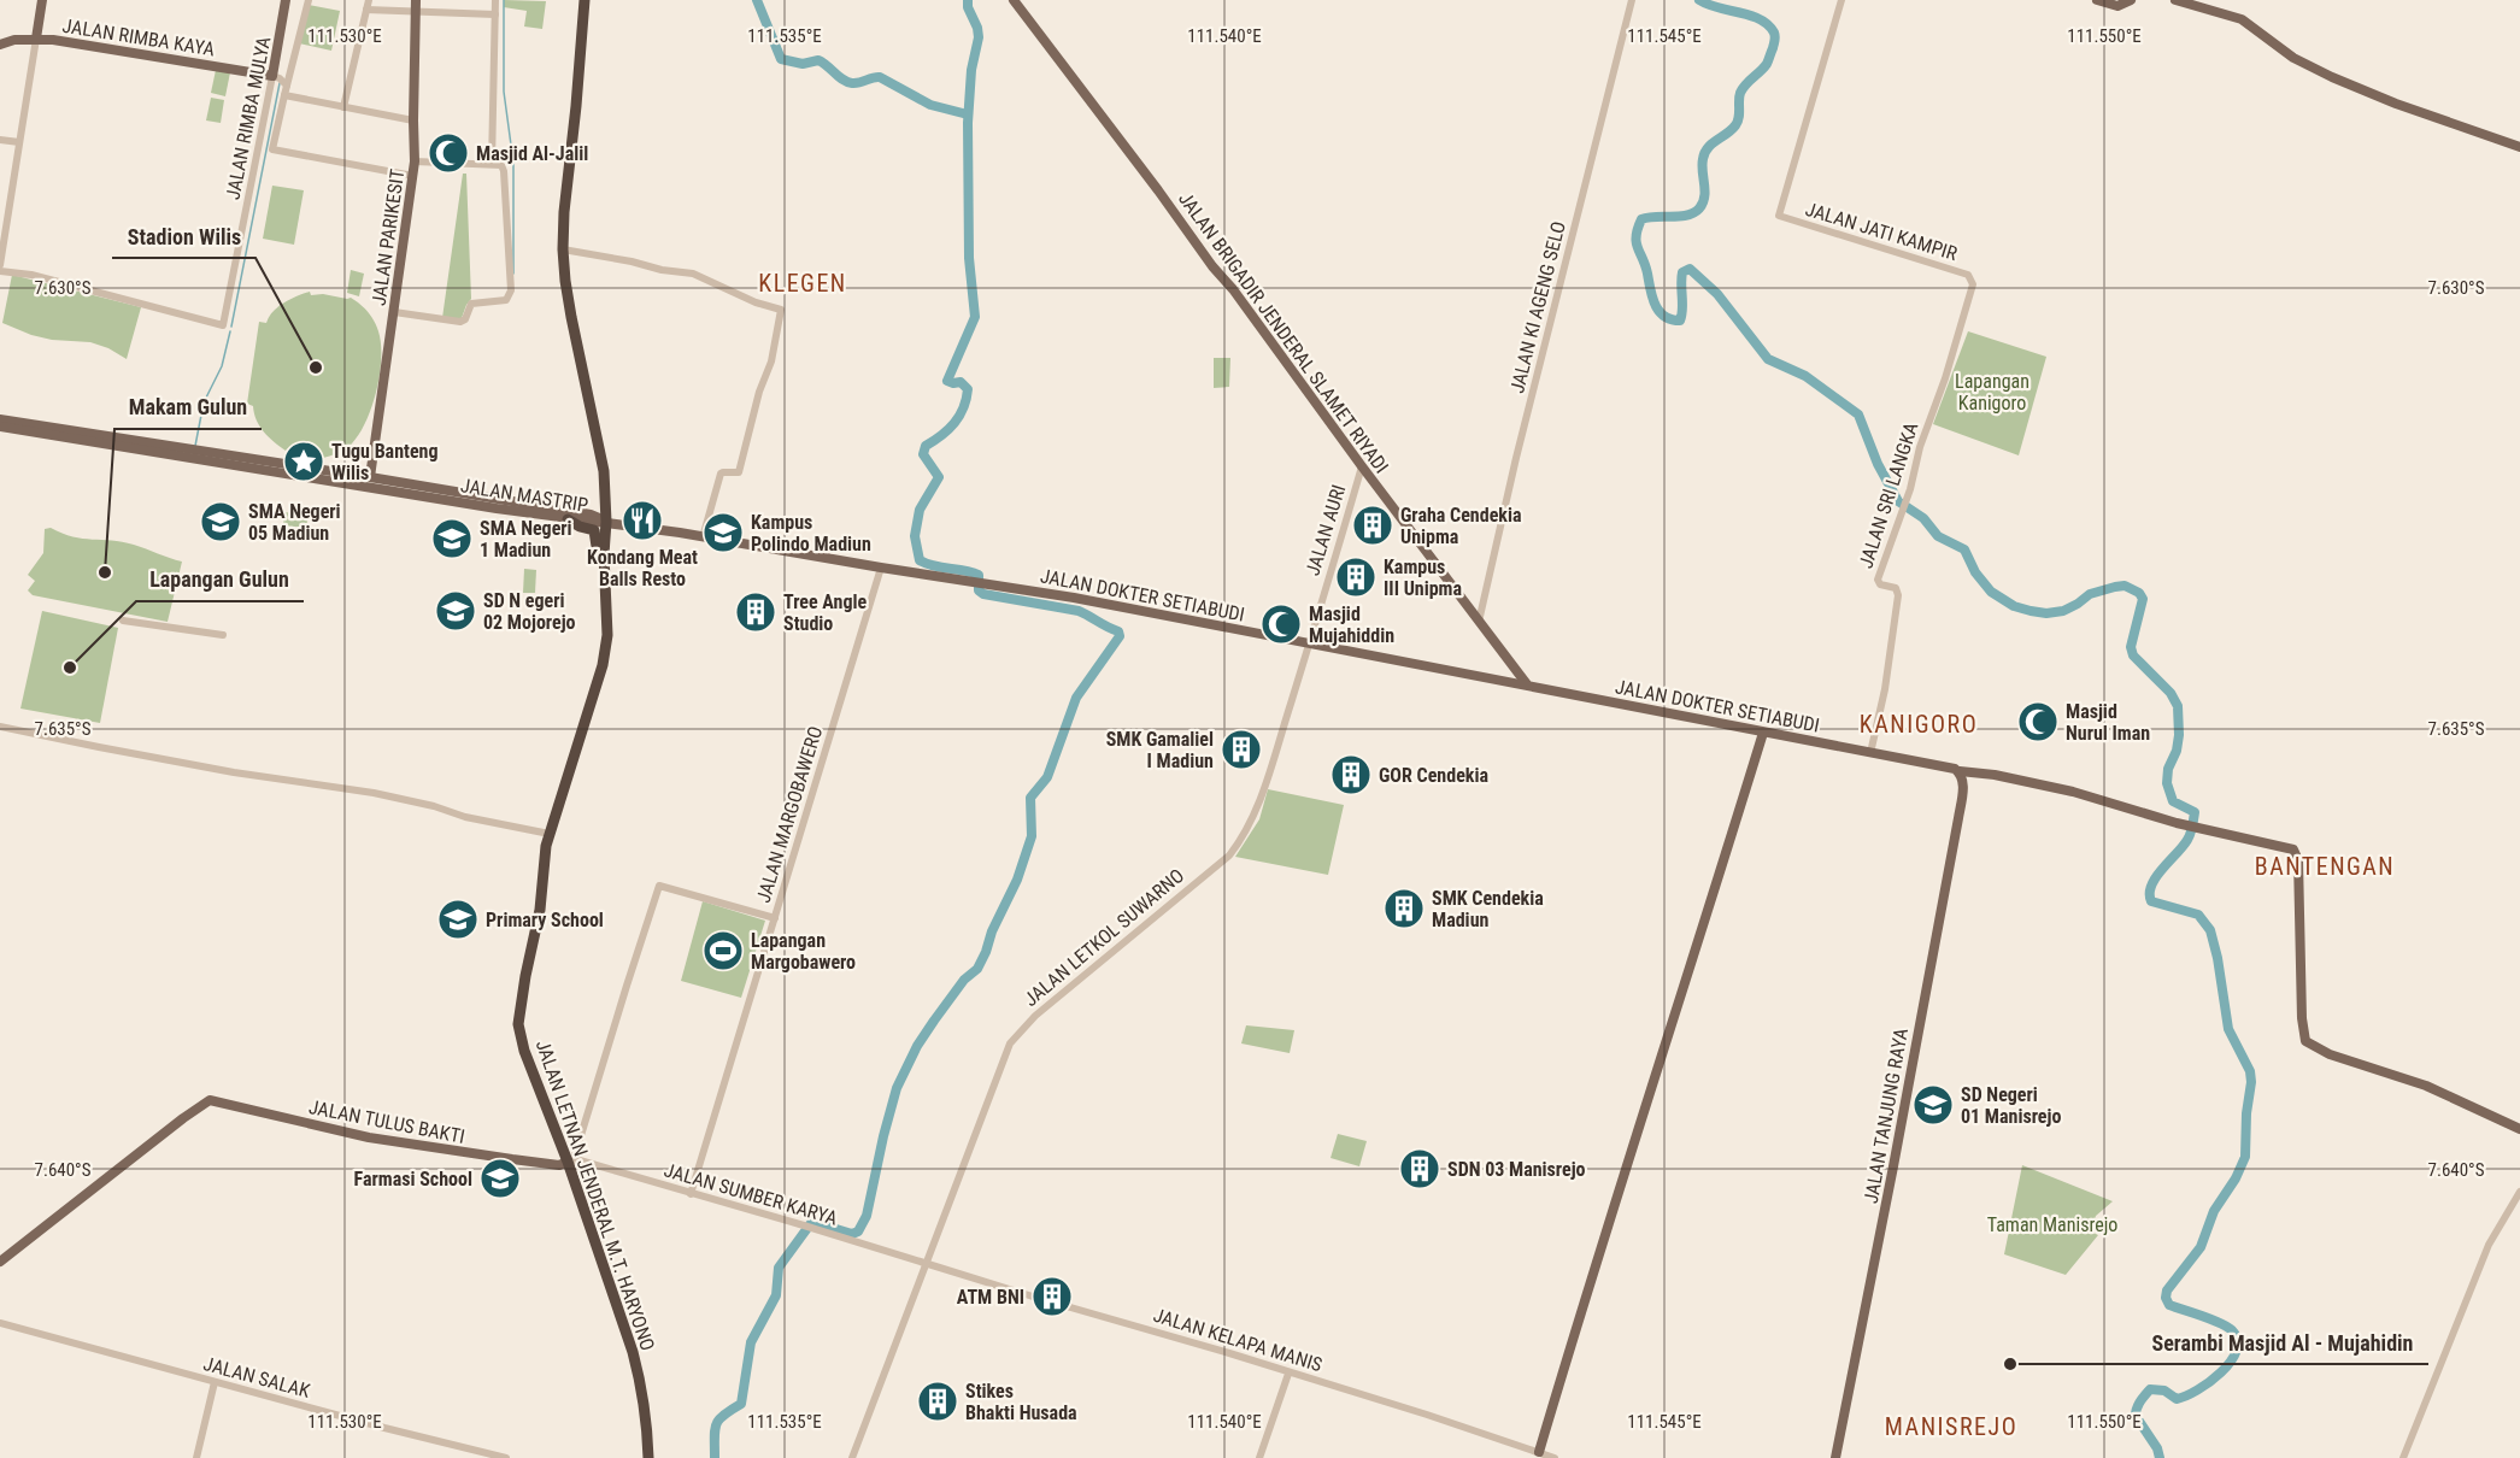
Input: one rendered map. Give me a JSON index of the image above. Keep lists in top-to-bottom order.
{
  "streets": {
    "highway": ["JALAN LETNAN JENDERAL M.T. HARYONO"],
    "main road": [
      "JALAN RIMBA KAYA",
      "JALAN RIMBA MULYA",
      "JALAN PARIKESIT",
      "JALAN BRIGADIR JENDERAL SLAMET RIYADI",
      "JALAN MASTRIP",
      "JALAN DOKTER SETIABUDI",
      "JALAN TANJUNG RAYA",
      "JALAN TULUS BAKTI"
    ],
    "street": [
      "JALAN JATI KAMPIR",
      "JALAN KI AGENG SELO",
      "JALAN SRI LANGKA",
      "JALAN AURI",
      "JALAN MARGOBAWERO",
      "JALAN LETKOL SUWARNO",
      "JALAN SUMBER KARYA",
      "JALAN KELAPA MANIS",
      "JALAN SALAK"
    ]
  },
  "crossings": [
    ["JALAN RIMBA KAYA", "JALAN RIMBA MULYA"],
    ["JALAN JATI KAMPIR", "JALAN SRI LANGKA"],
    ["JALAN PARIKESIT", "JALAN MASTRIP"],
    ["JALAN KI AGENG SELO", "JALAN BRIGADIR JENDERAL SLAMET RIYADI"],
    ["JALAN BRIGADIR JENDERAL SLAMET RIYADI", "JALAN AURI"],
    ["JALAN BRIGADIR JENDERAL SLAMET RIYADI", "JALAN DOKTER SETIABUDI"],
    ["JALAN MASTRIP", "JALAN DOKTER SETIABUDI"],
    ["JALAN MASTRIP", "JALAN LETNAN JENDERAL M.T. HARYONO"],
    ["JALAN SRI LANGKA", "JALAN DOKTER SETIABUDI"],
    ["JALAN AURI", "JALAN DOKTER SETIABUDI"],
    ["JALAN AURI", "JALAN LETKOL SUWARNO"],
    ["JALAN DOKTER SETIABUDI", "JALAN MARGOBAWERO"],
    ["JALAN DOKTER SETIABUDI", "JALAN LETKOL SUWARNO"],
    ["JALAN DOKTER SETIABUDI", "JALAN TANJUNG RAYA"],
    ["JALAN DOKTER SETIABUDI", "JALAN LETNAN JENDERAL M.T. HARYONO"],
    ["JALAN MARGOBAWERO", "JALAN SUMBER KARYA"],
    ["JALAN LETKOL SUWARNO", "JALAN SUMBER KARYA"],
    ["JALAN LETKOL SUWARNO", "JALAN KELAPA MANIS"],
    ["JALAN TULUS BAKTI", "JALAN SUMBER KARYA"],
    ["JALAN TULUS BAKTI", "JALAN LETNAN JENDERAL M.T. HARYONO"],
    ["JALAN SUMBER KARYA", "JALAN LETNAN JENDERAL M.T. HARYONO"],
    ["JALAN SUMBER KARYA", "JALAN KELAPA MANIS"]
  ],
  "districts": [
    "KLEGEN",
    "KANIGORO",
    "BANTENGAN",
    "MANISREJO"
  ],
  "parks": ["Lapangan Kanigoro", "Taman Manisrejo"],
  "places": {
    "mosque": ["Masjid Al-Jalil", "Masjid Mujahiddin", "Masjid Nurul Iman"],
    "other": [
      "Stadion Wilis",
      "Makam Gulun",
      "Lapangan Gulun",
      "Serambi Masjid Al - Mujahidin"
    ],
    "place": ["Tugu Banteng Wilis"],
    "restaurant": ["Kondang Meat Balls Resto"],
    "school or university": [
      "SMA Negeri 05 Madiun",
      "Kampus Polindo Madiun",
      "SMA Negeri 1 Madiun",
      "SD N egeri 02 Mojorejo",
      "Primary School",
      "SD Negeri 01 Manisrejo",
      "Farmasi School"
    ],
    "building": [
      "Graha Cendekia Unipma",
      "Kampus III Unipma",
      "Tree Angle Studio",
      "SMK Gamaliel I Madiun",
      "GOR Cendekia",
      "SMK Cendekia Madiun",
      "SDN 03 Manisrejo",
      "ATM BNI",
      "Stikes Bhakti Husada"
    ],
    "sports": ["Lapangan Margobawero"]
  },
  "coordinates": [
    "111.530°E",
    "111.535°E",
    "111.540°E",
    "111.545°E",
    "111.550°E",
    "7.630°S",
    "7.635°S",
    "7.640°S"
  ]
}
